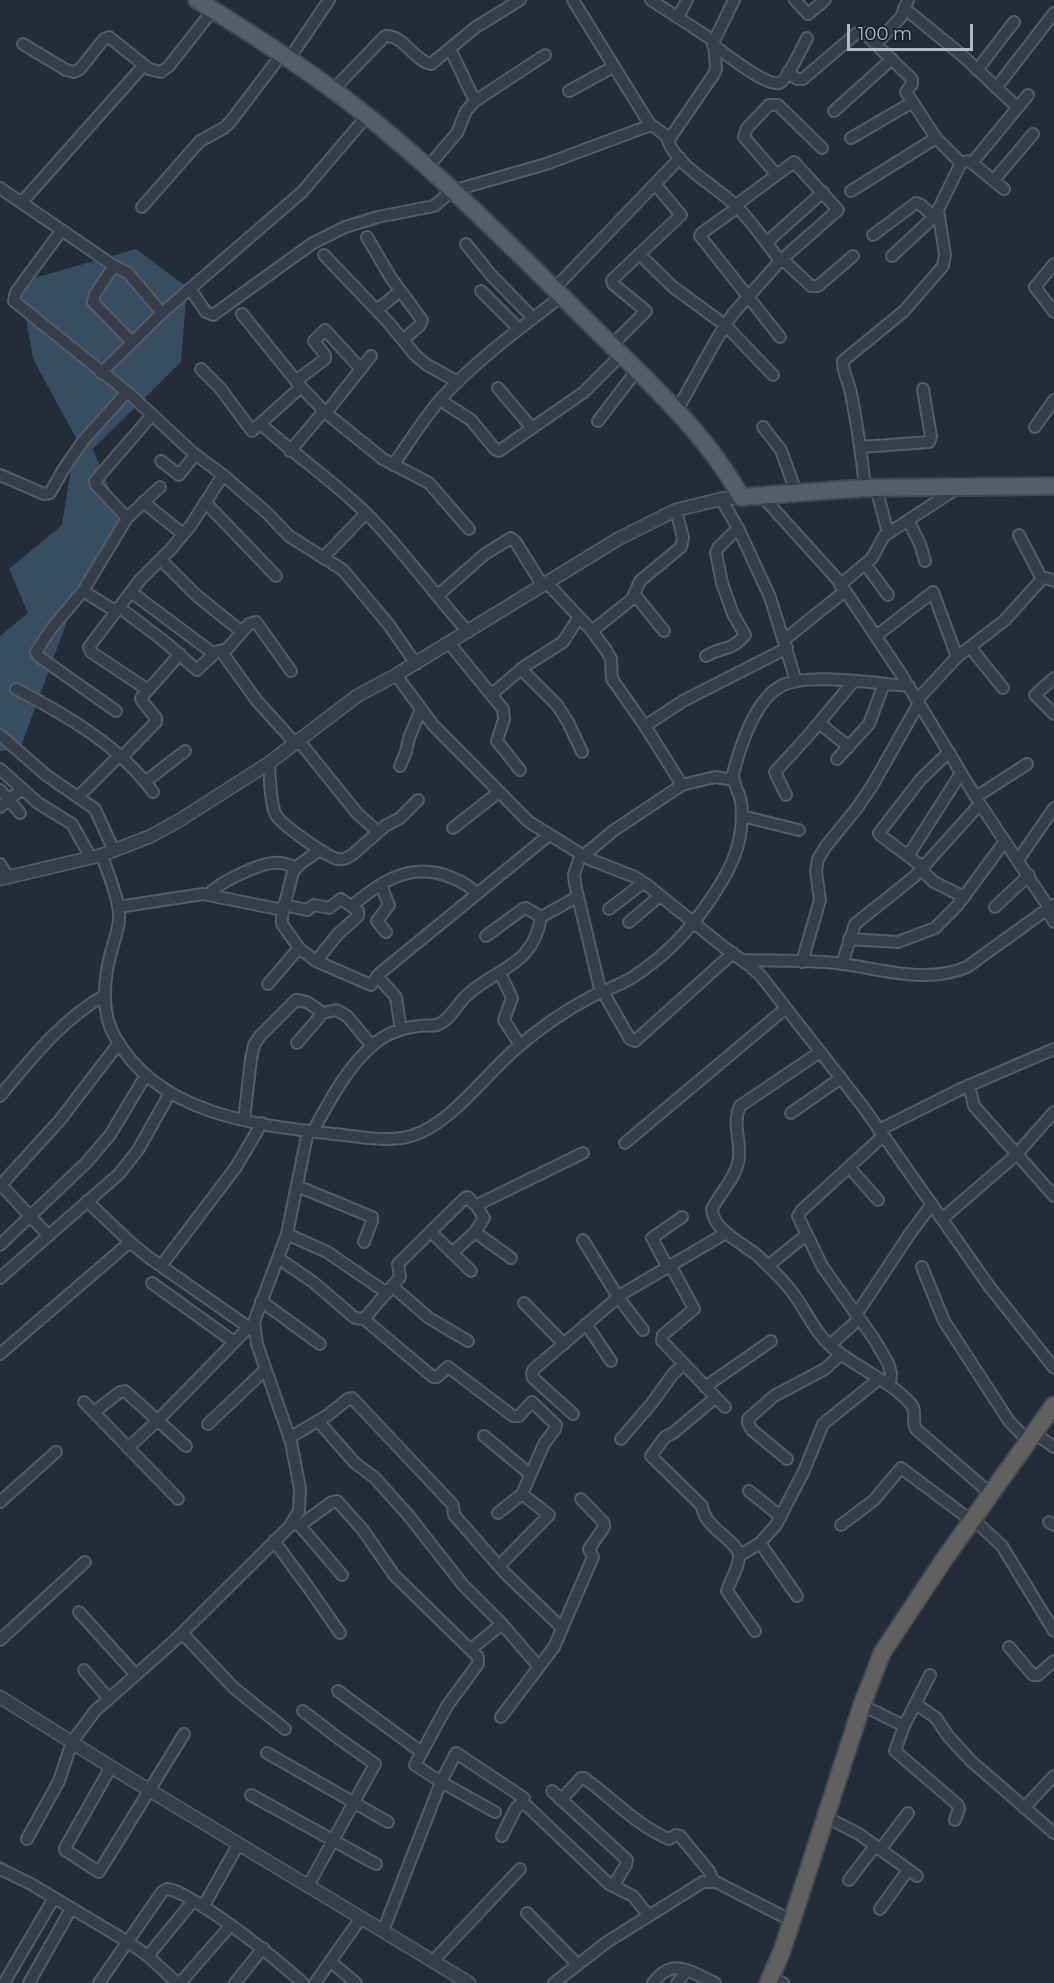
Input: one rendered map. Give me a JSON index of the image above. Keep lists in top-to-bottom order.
{
  "scale_bar": "100 m"
}
